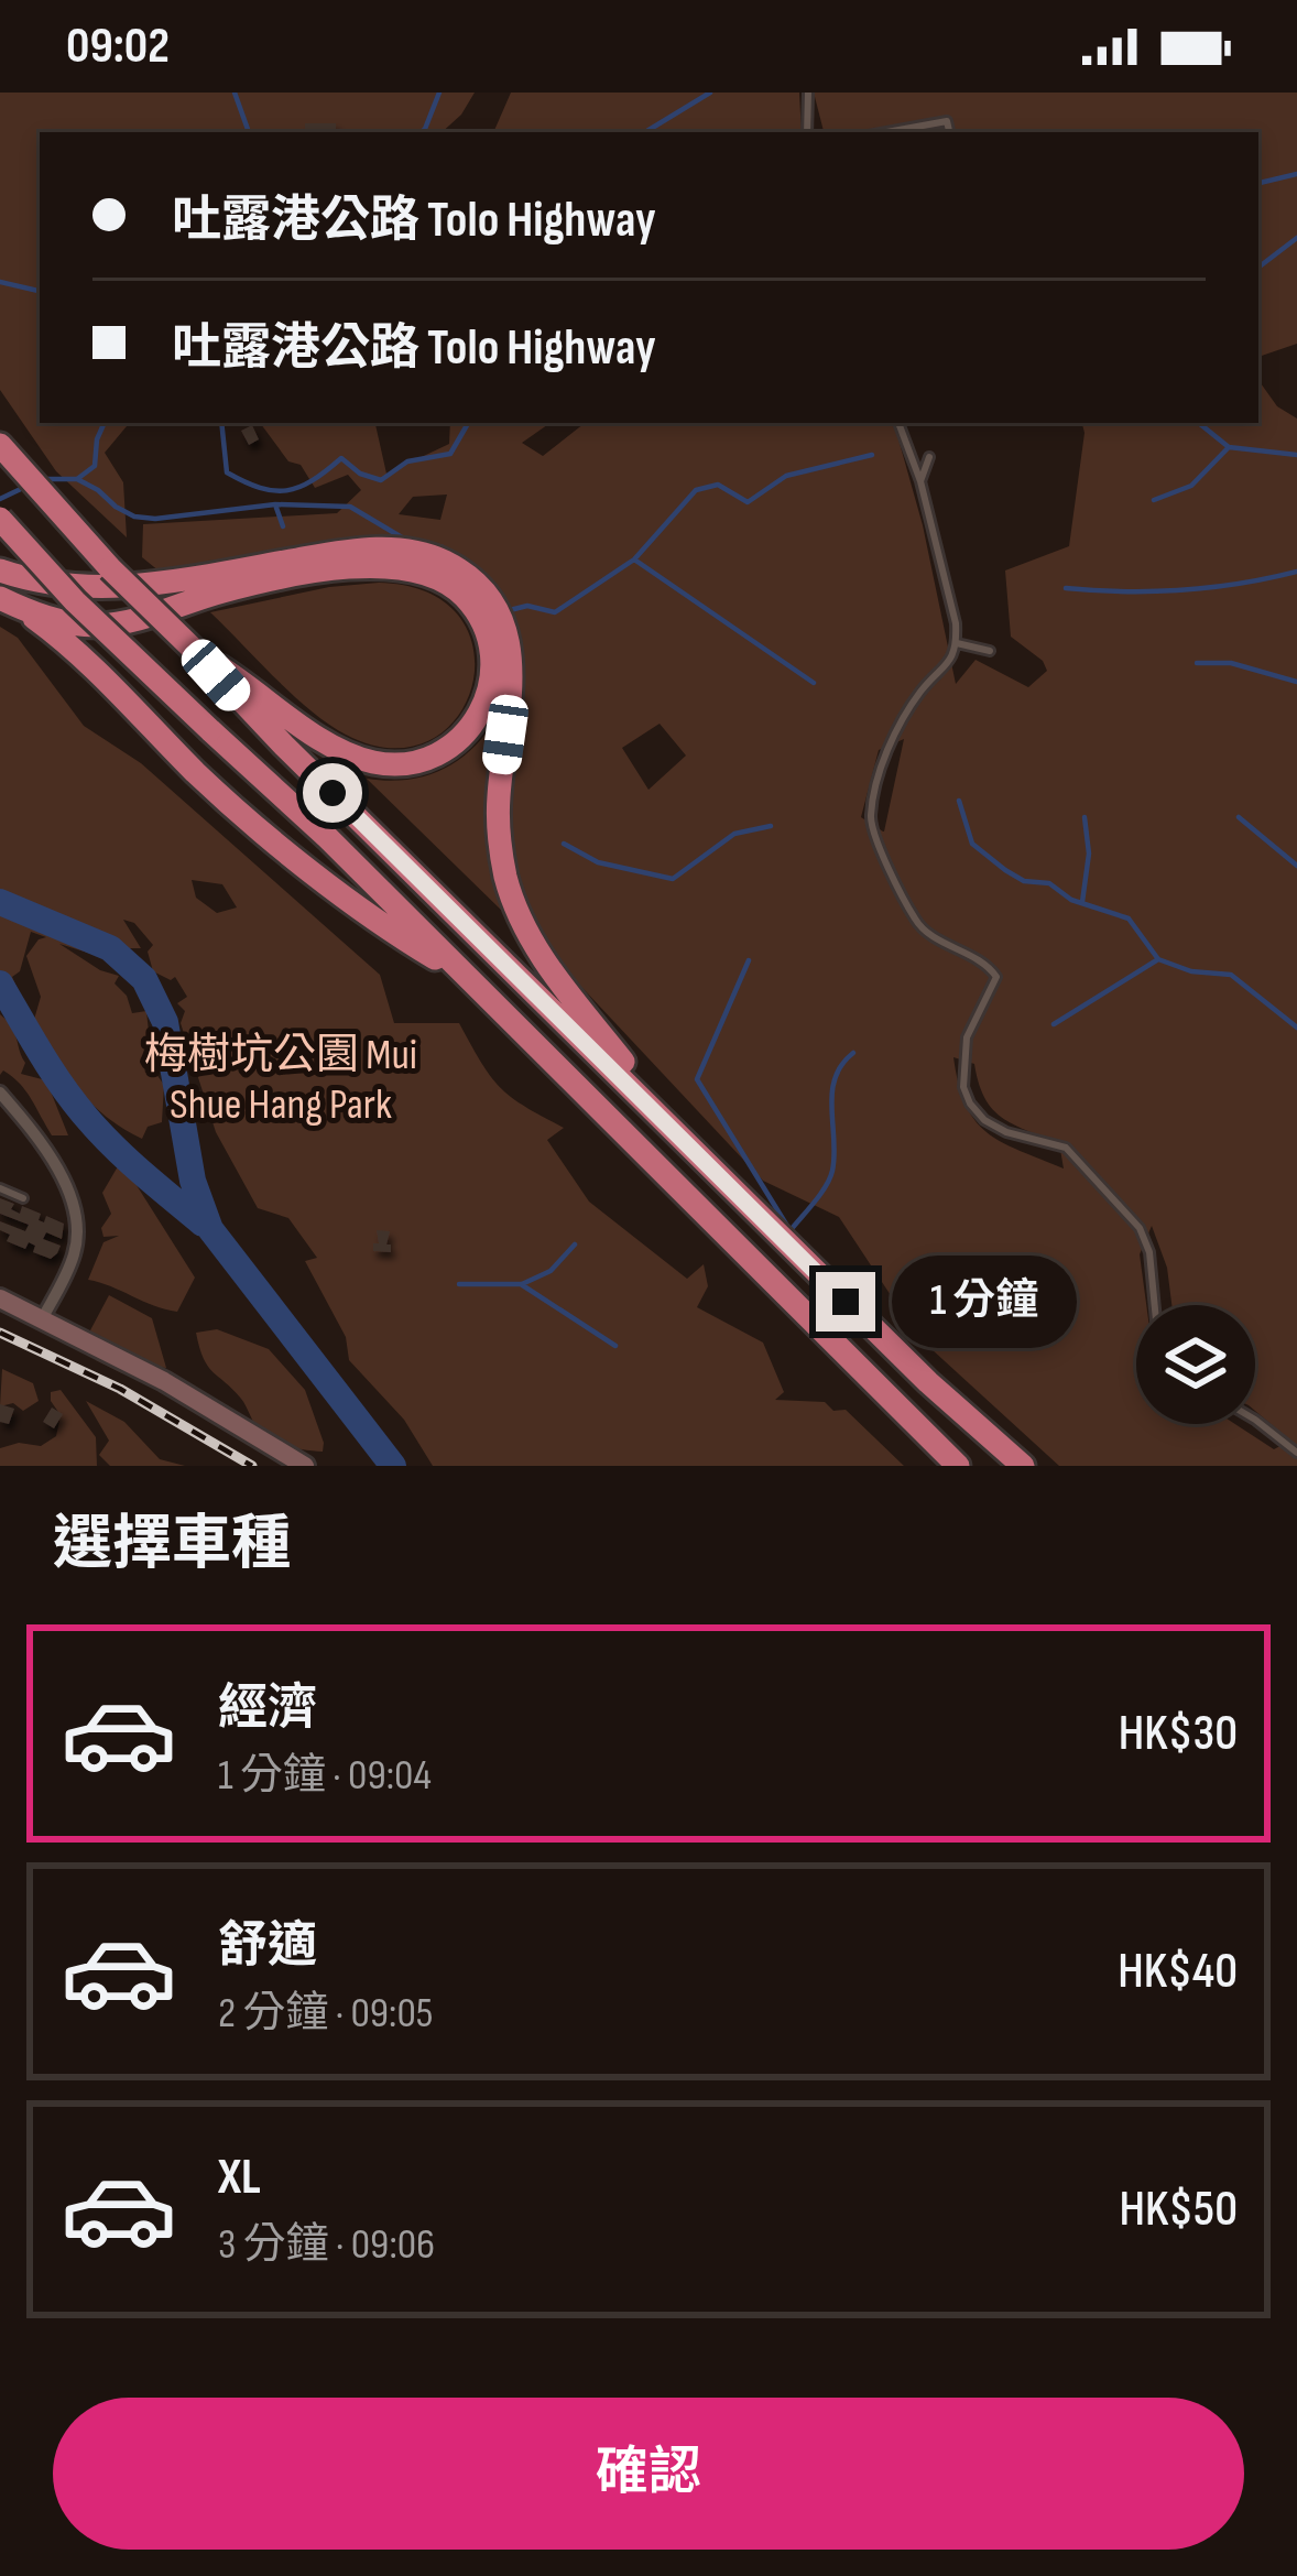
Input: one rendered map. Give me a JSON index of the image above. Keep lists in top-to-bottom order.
{
  "parks": ["梅樹坑公園 Mui Shue Hang Park"],
  "page": {
    "status": "09:02",
    "banner": ["吐露港公路 Tolo Highway", "吐露港公路 Tolo Highway"],
    "bubble": "1 分鐘",
    "heading": "選擇車種",
    "list": [
      {
        "name": "經濟",
        "note": "1 分鐘 · 09:04",
        "value": "HK$30"
      },
      {
        "name": "舒適",
        "note": "2 分鐘 · 09:05",
        "value": "HK$40"
      },
      {
        "name": "XL",
        "note": "3 分鐘 · 09:06",
        "value": "HK$50"
      }
    ],
    "buttons": "確認"
  }
}
